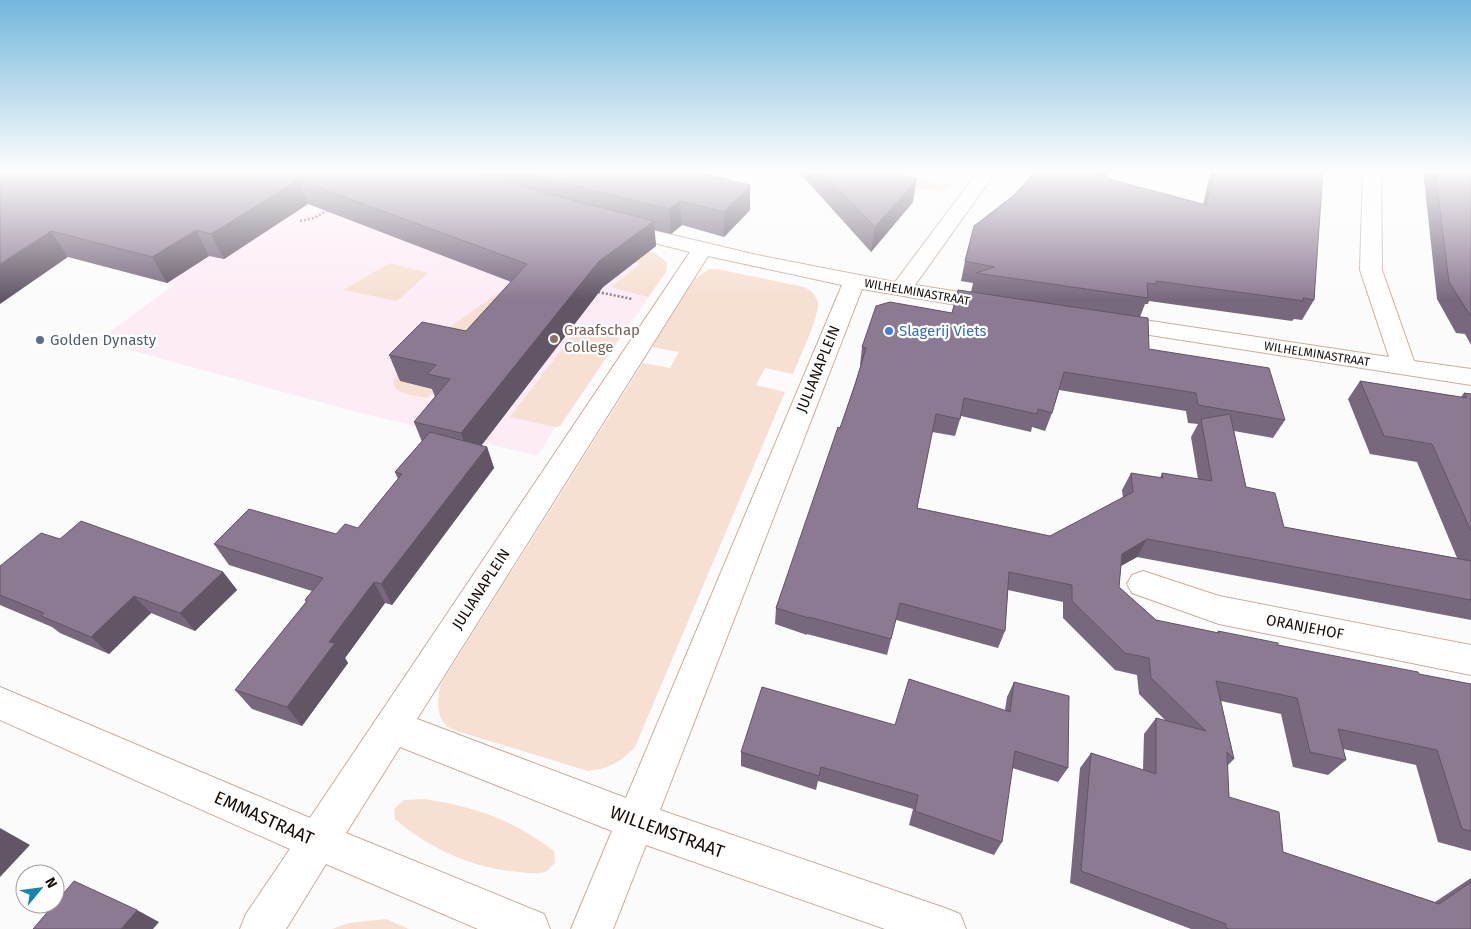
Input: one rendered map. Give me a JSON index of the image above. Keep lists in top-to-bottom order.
{
  "streets": {
    "street": [
      "WILHELMINASTRAAT",
      "JULIANAPLEIN",
      "ORANJEHOF",
      "EMMASTRAAT",
      "WILLEMSTRAAT"
    ]
  },
  "crossings": [
    ["WILHELMINASTRAAT", "JULIANAPLEIN"],
    ["JULIANAPLEIN", "EMMASTRAAT"],
    ["JULIANAPLEIN", "WILLEMSTRAAT"]
  ],
  "places": ["Slagerij Viets", "Graafschap College", "Golden Dynasty"],
  "north": "top right"
}
